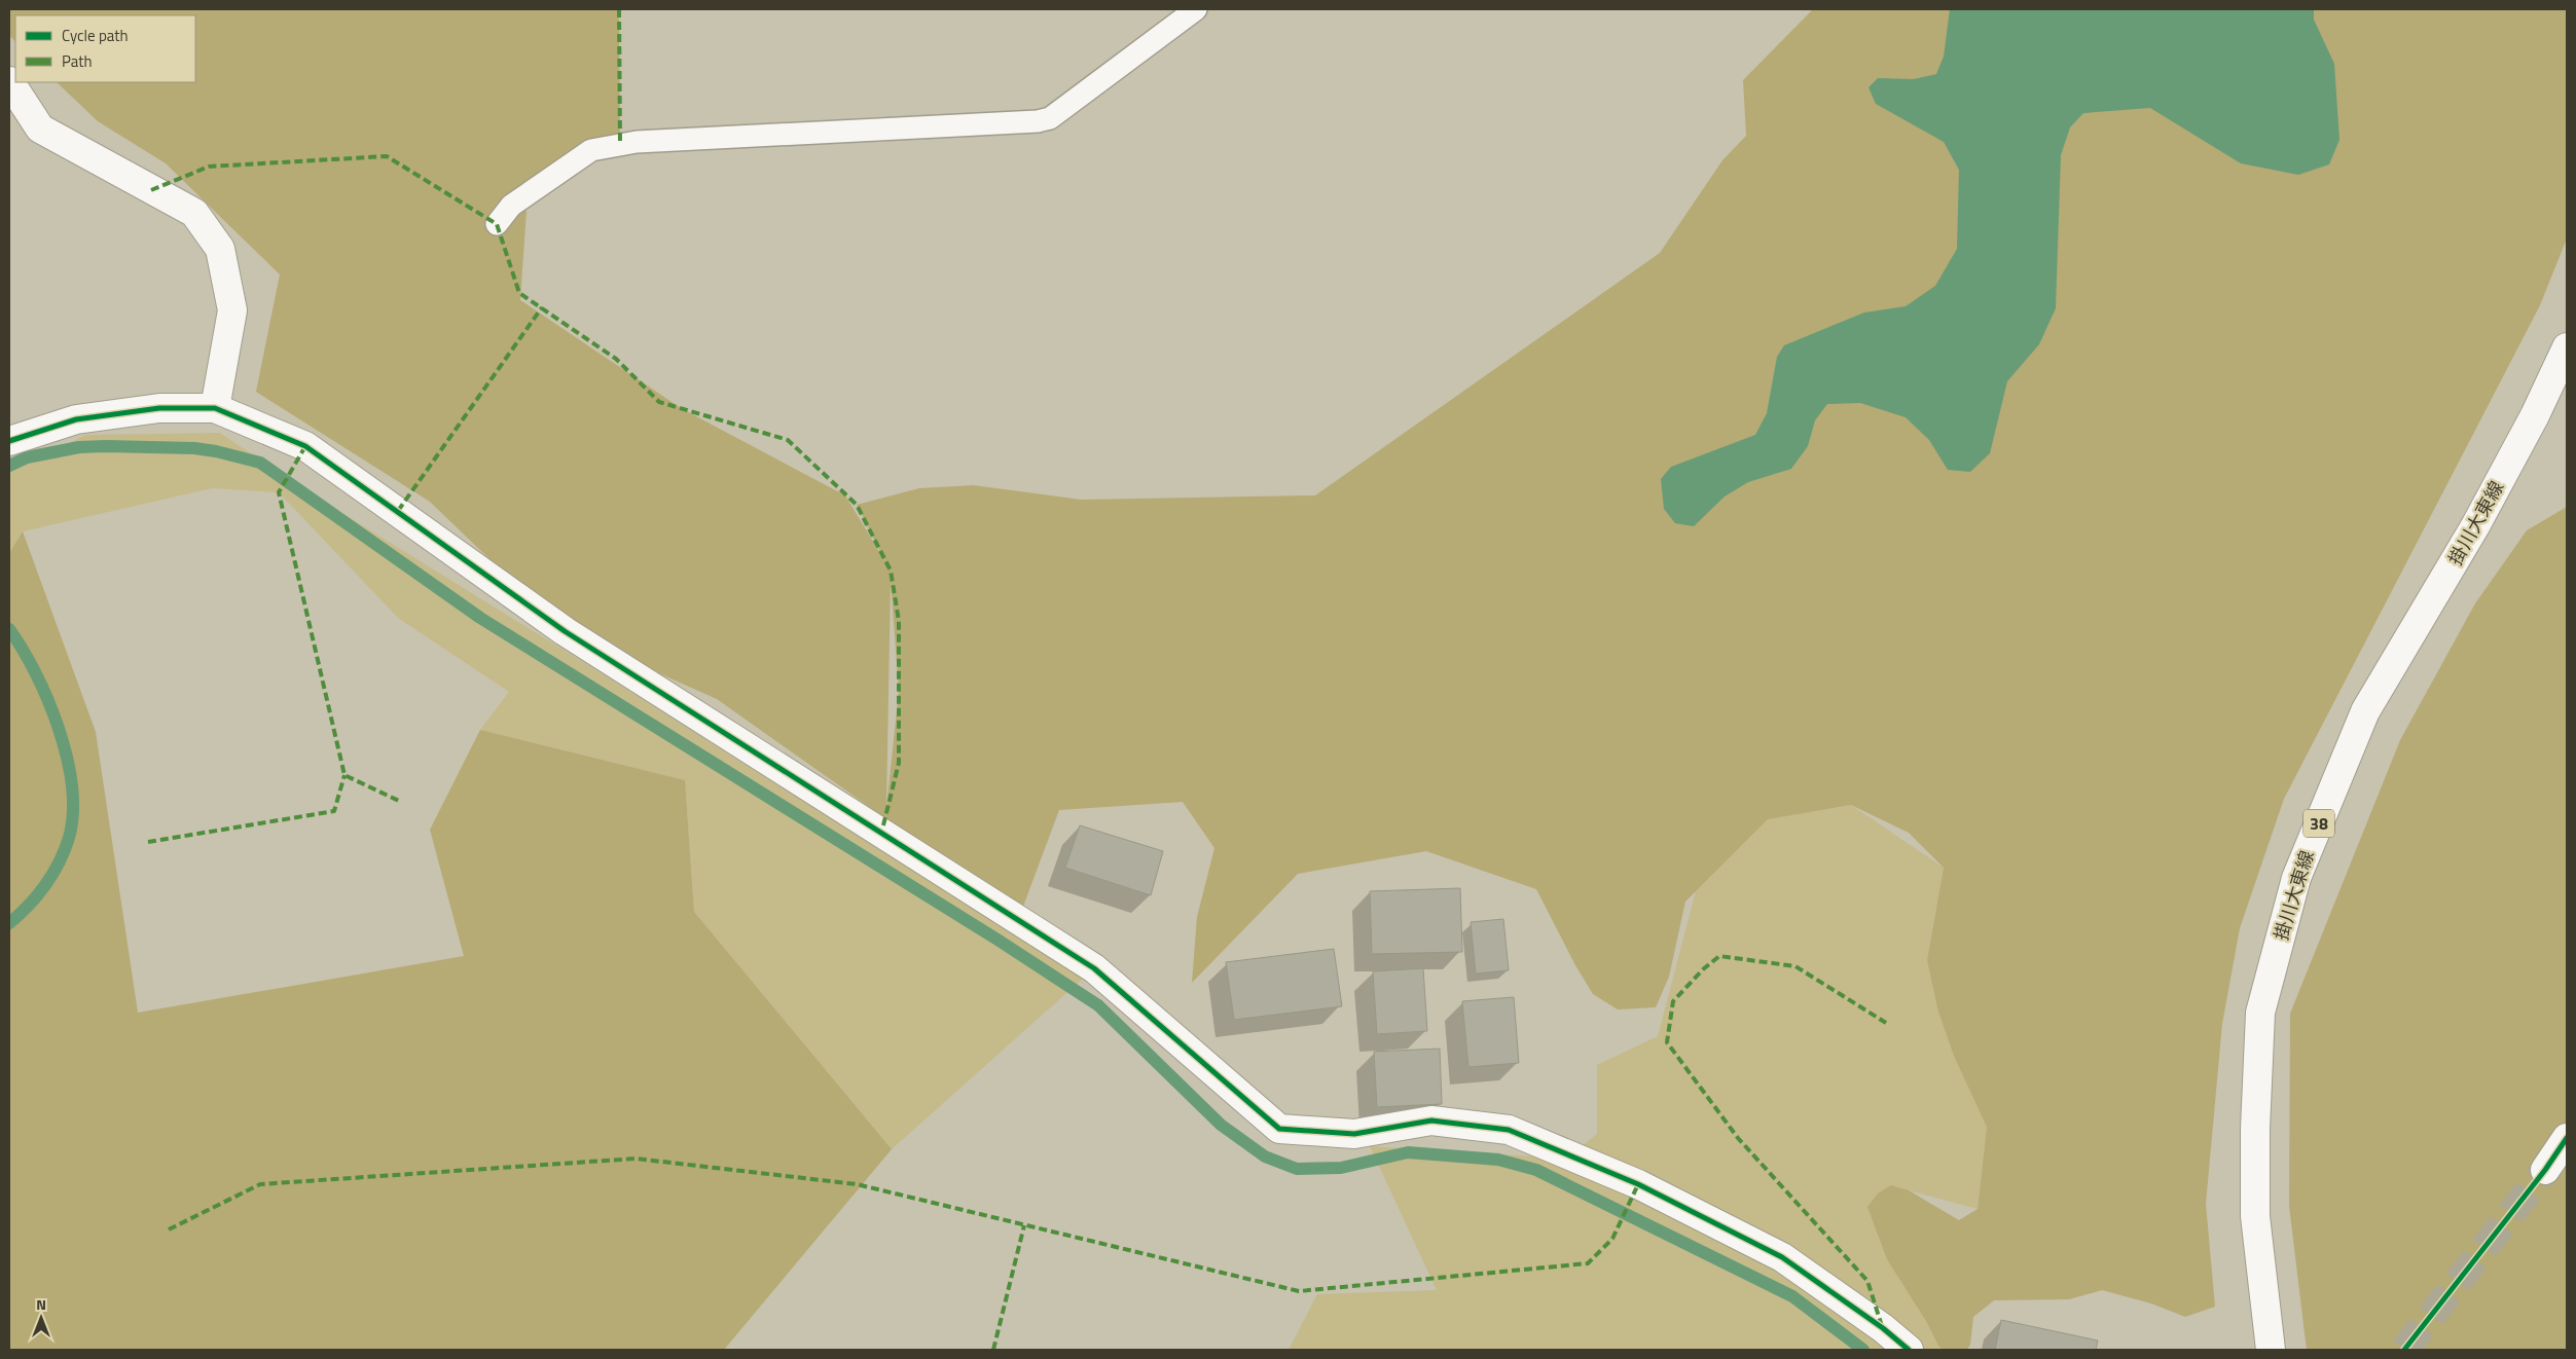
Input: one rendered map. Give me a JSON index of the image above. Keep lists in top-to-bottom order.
{
  "streets": {
    "street": ["掛川大東線", "38"]
  },
  "legend": ["Cycle path", "Path"],
  "north": "top"
}
